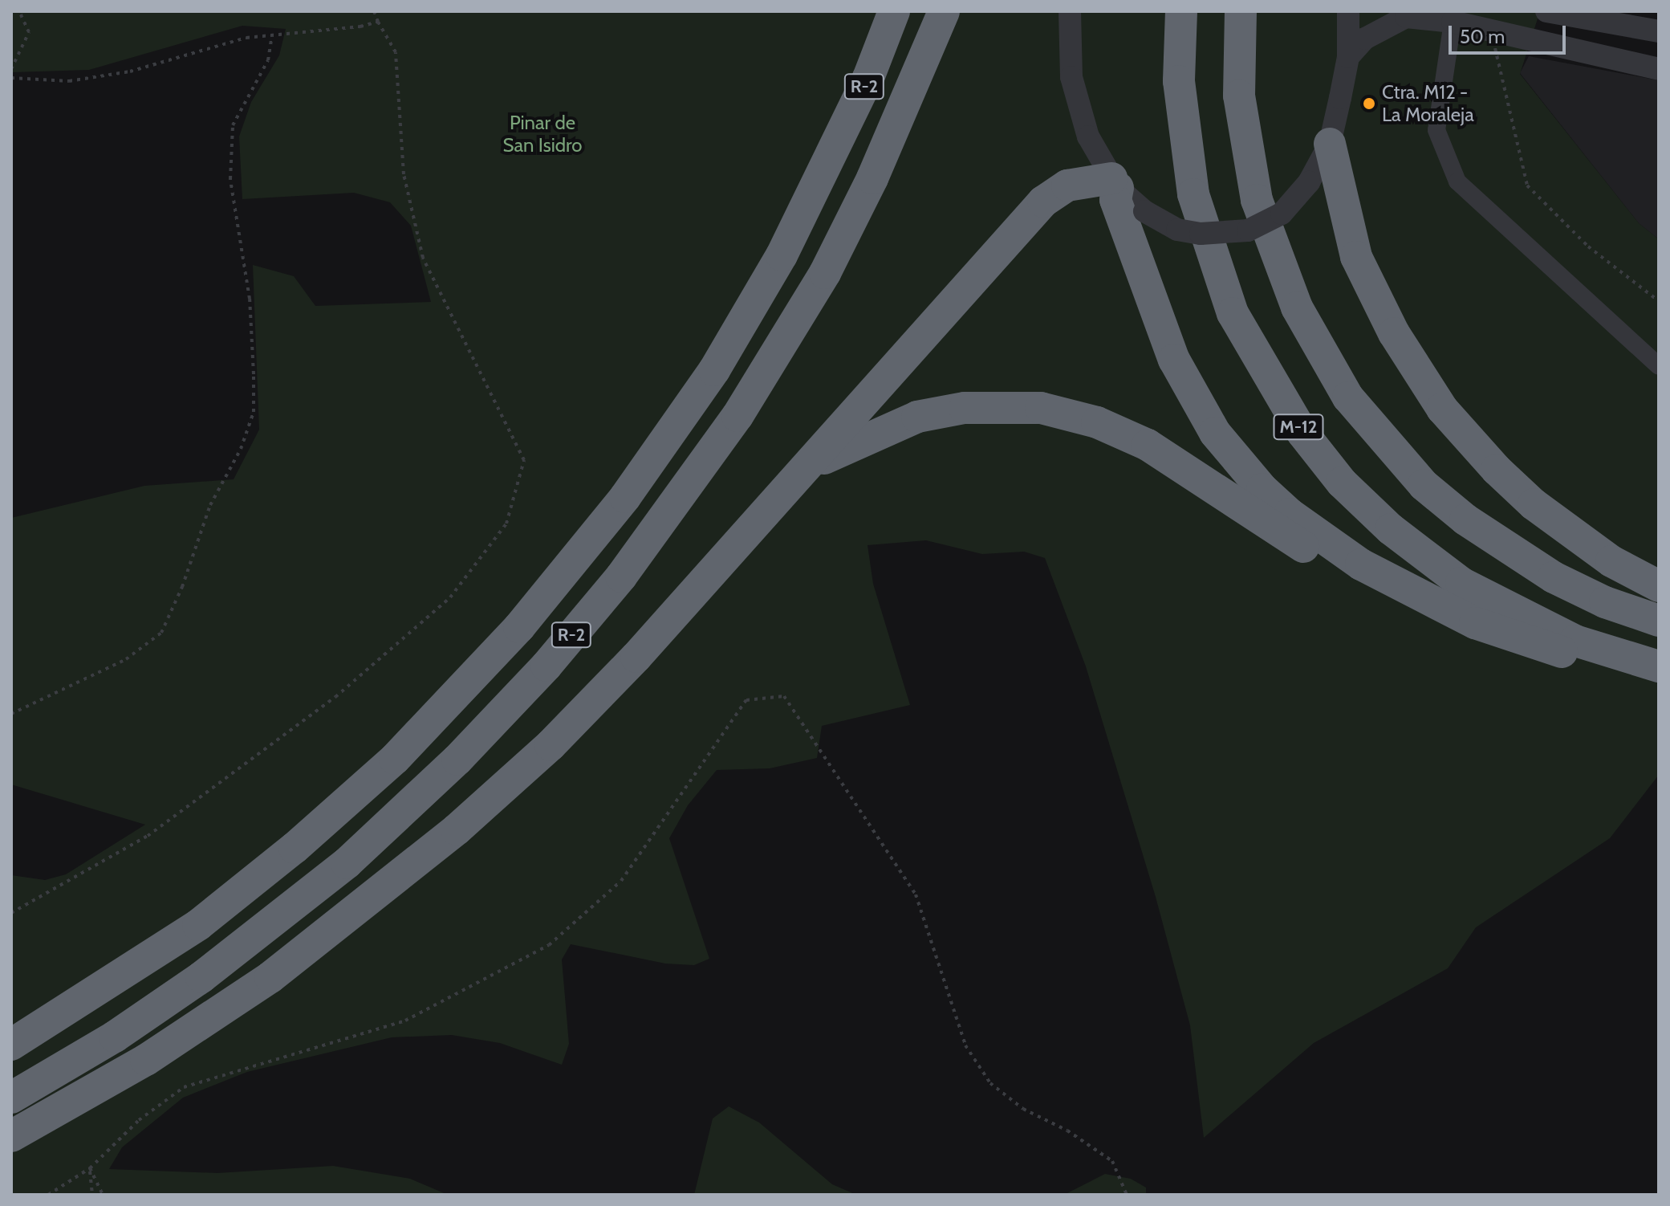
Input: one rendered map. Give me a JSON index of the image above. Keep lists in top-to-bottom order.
{
  "streets": {
    "highway": ["R-2", "M-12"]
  },
  "parks": ["Pinar de San Isidro"],
  "places": ["Ctra. M12 - La Moraleja"],
  "scale_bar": "50 m"
}
